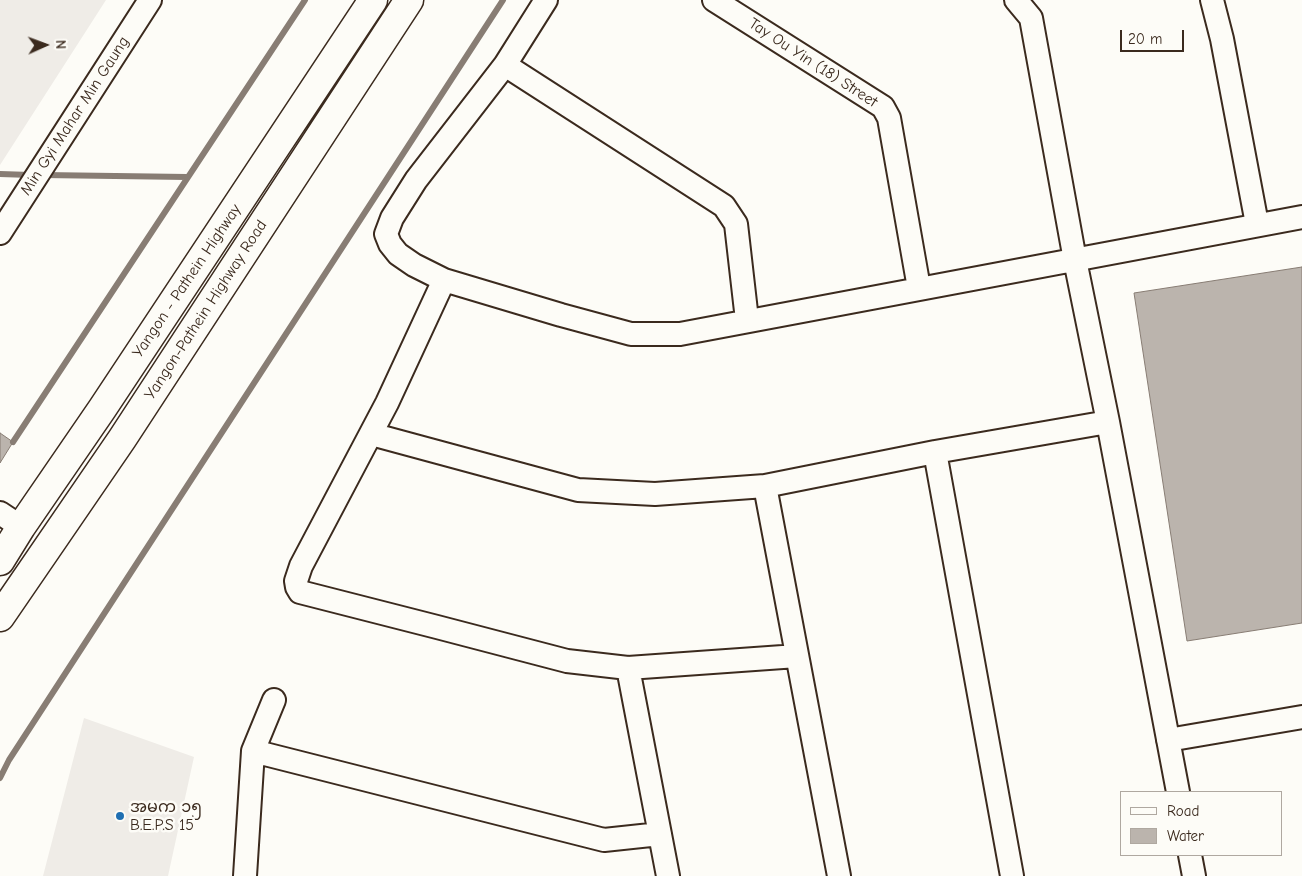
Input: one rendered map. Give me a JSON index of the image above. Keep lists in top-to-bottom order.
{
  "streets": {
    "main road": ["Yangon - Pathein Highway", "Yangon-Pathein Highway Road"],
    "street": ["Tay Ou Yin (18) Street", "Min Gyi Mahar Min Gaung"]
  },
  "places": ["အမက ၁၅ B.E.P.S 15"],
  "legend": ["Road", "Water"],
  "scale_bar": "20 m",
  "north": "right"
}
